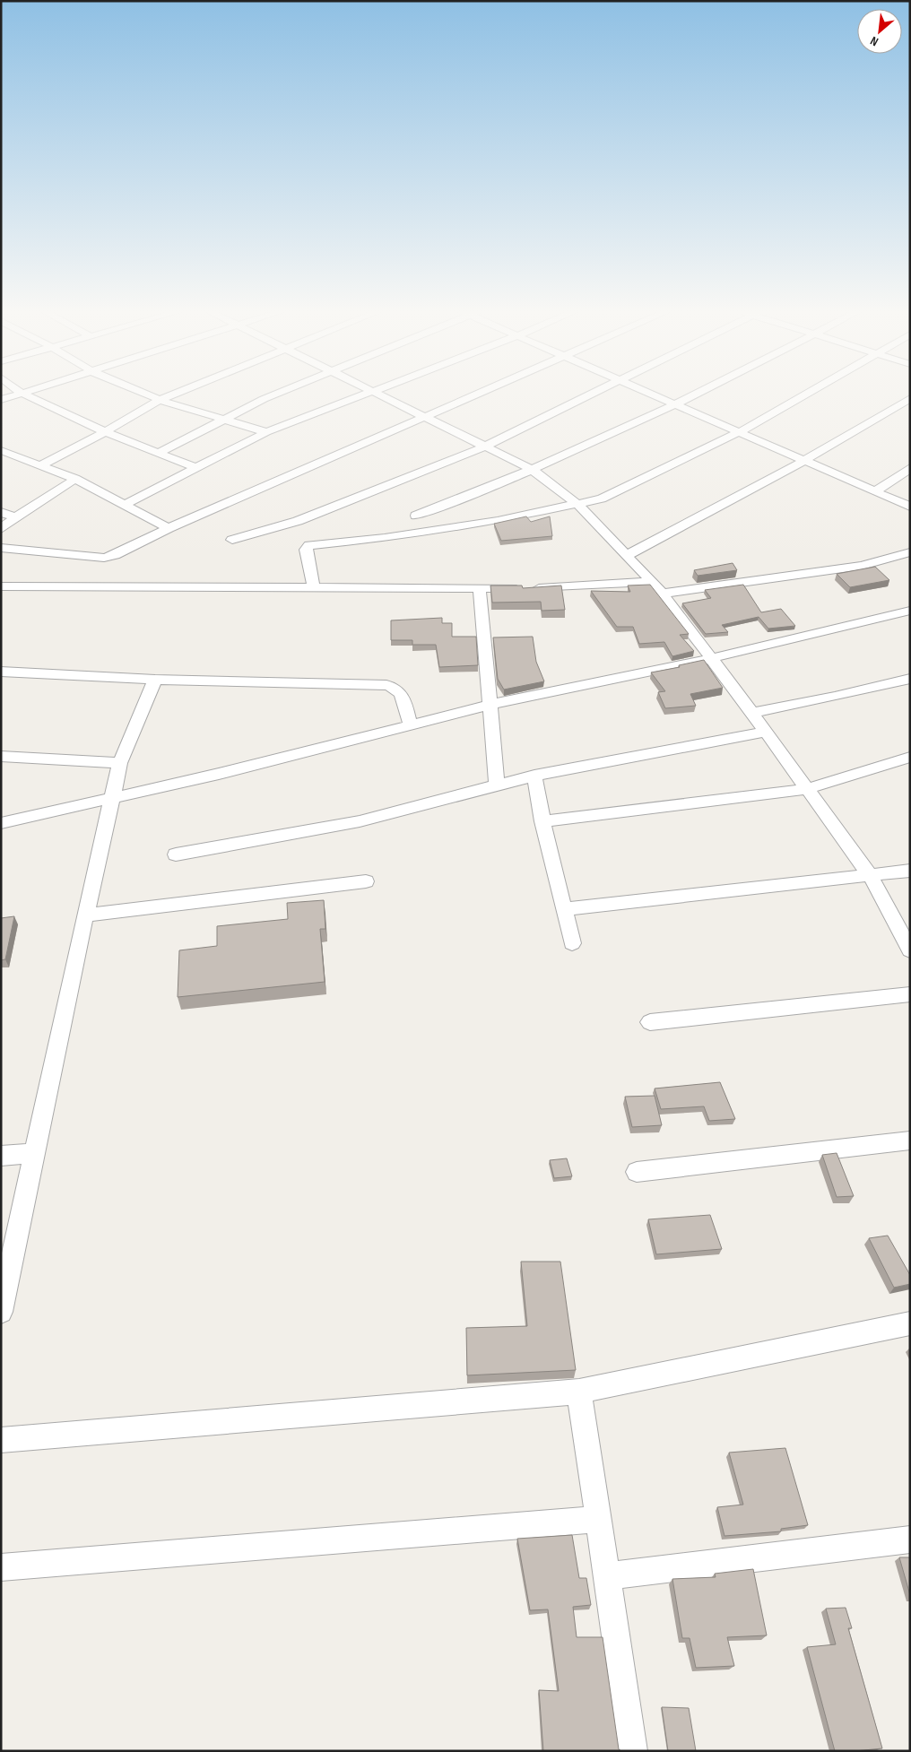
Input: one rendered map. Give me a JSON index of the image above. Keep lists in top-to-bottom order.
{
  "north": "bottom left"
}
